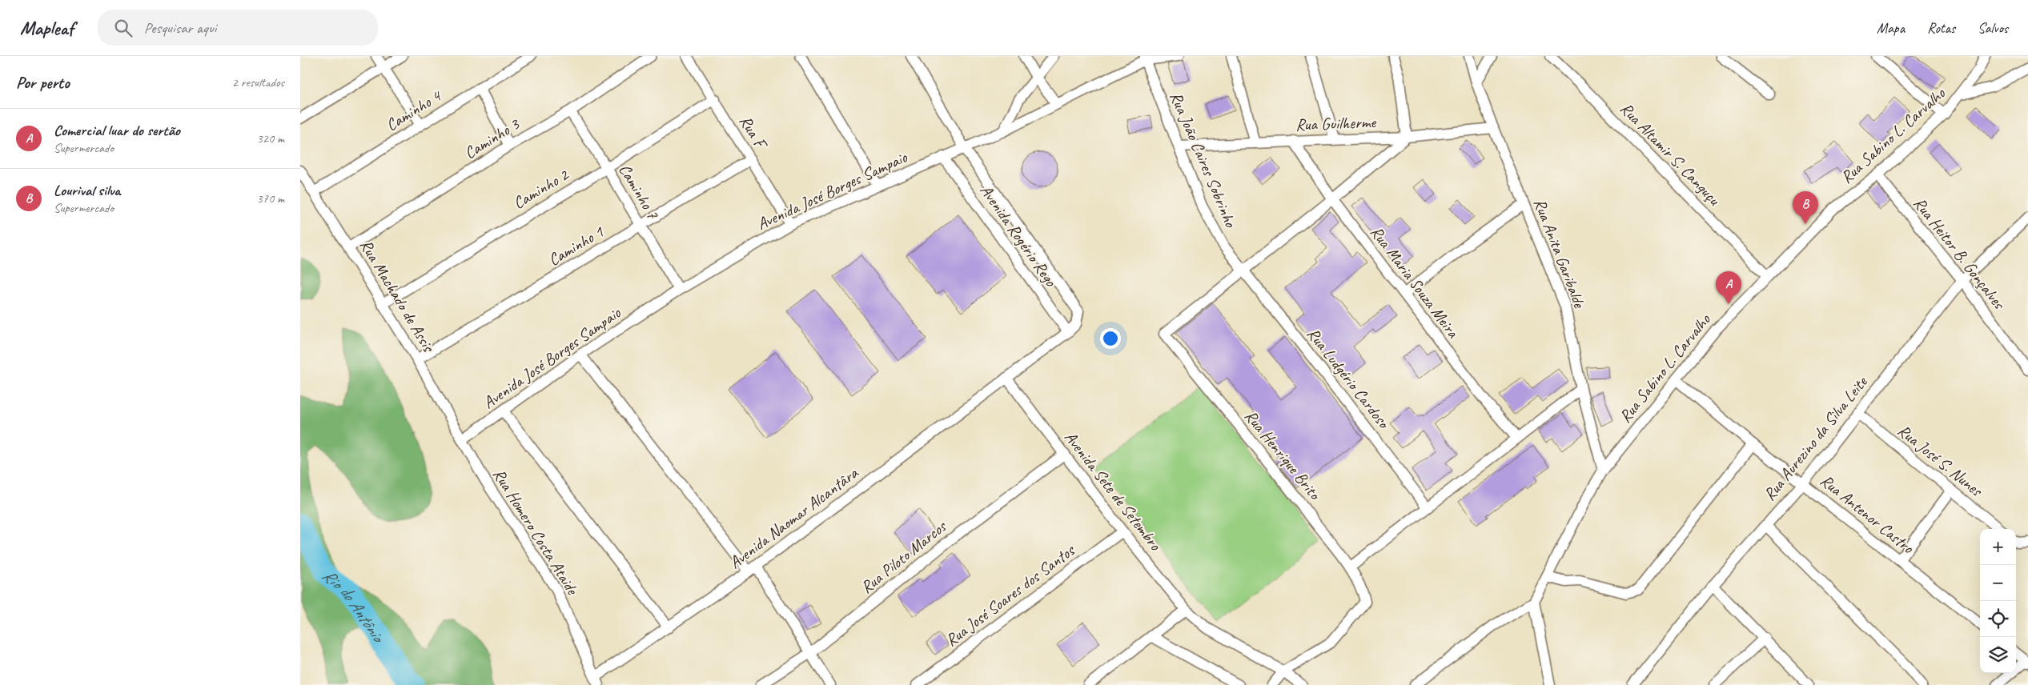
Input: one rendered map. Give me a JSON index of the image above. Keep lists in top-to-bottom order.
{
  "streets": {
    "street": [
      "Caminho 4",
      "Rua Guilherme",
      "Rua F",
      "Rua Sabino L. Carvalho",
      "Caminho 3",
      "Rua Altamir S. Canguçu",
      "Rua João Caires Sobrinho",
      "Caminho 2",
      "Avenida José Borges Sampaio",
      "Caminho 7",
      "Avenida Rogério Rego",
      "Caminho 1",
      "Rua Anita Garibalde",
      "Rua Heitor B. Gonçalves",
      "Rua Maria Souza Meira",
      "Rua Machado de Assis",
      "Rua Ludgério Cardoso",
      "Rua Aurezino da Silva Leite",
      "Rua Henrique Brito",
      "Rua José S. Nunes",
      "Avenida Sete de Setembro",
      "Rua Antenor Castro",
      "Avenida Naomar Alcantâra",
      "Rua Homero Costa Ataide",
      "Rua Piloto Marcos",
      "Rua José Soares dos Santos"
    ]
  },
  "crossings": [
    ["Caminho 4", "Rua Machado de Assis"],
    ["Rua Guilherme", "Rua João Caires Sobrinho"],
    ["Rua Guilherme", "Rua Anita Garibalde"],
    ["Rua Guilherme", "Rua Maria Souza Meira"],
    ["Rua F", "Caminho 2"],
    ["Rua F", "Avenida José Borges Sampaio"],
    ["Rua F", "Caminho 1"],
    ["Rua Sabino L. Carvalho", "Rua Altamir S. Canguçu"],
    ["Rua Sabino L. Carvalho", "Rua Anita Garibalde"],
    ["Rua Sabino L. Carvalho", "Rua Heitor B. Gonçalves"],
    ["Rua Sabino L. Carvalho", "Rua Antenor Castro"],
    ["Caminho 3", "Caminho 7"],
    ["Caminho 3", "Rua Machado de Assis"],
    ["Rua João Caires Sobrinho", "Avenida José Borges Sampaio"],
    ["Rua João Caires Sobrinho", "Rua Ludgério Cardoso"],
    ["Rua João Caires Sobrinho", "Rua Henrique Brito"],
    ["Caminho 2", "Caminho 7"],
    ["Caminho 2", "Rua Machado de Assis"],
    ["Avenida José Borges Sampaio", "Caminho 7"],
    ["Avenida José Borges Sampaio", "Avenida Rogério Rego"],
    ["Avenida José Borges Sampaio", "Rua Machado de Assis"],
    ["Avenida José Borges Sampaio", "Rua Homero Costa Ataide"],
    ["Caminho 7", "Caminho 1"],
    ["Caminho 1", "Rua Machado de Assis"],
    ["Rua Heitor B. Gonçalves", "Rua Aurezino da Silva Leite"],
    ["Rua Machado de Assis", "Rua Homero Costa Ataide"],
    ["Rua Ludgério Cardoso", "Rua Henrique Brito"],
    ["Rua Aurezino da Silva Leite", "Rua José S. Nunes"],
    ["Rua Aurezino da Silva Leite", "Rua Antenor Castro"],
    ["Rua Henrique Brito", "Avenida Sete de Setembro"],
    ["Avenida Sete de Setembro", "Avenida Naomar Alcantâra"],
    ["Avenida Sete de Setembro", "Rua Piloto Marcos"],
    ["Avenida Sete de Setembro", "Rua José Soares dos Santos"],
    ["Avenida Naomar Alcantâra", "Rua Homero Costa Ataide"]
  ],
  "water": ["Rio do Antônio"],
  "page": {
    "header": "Mapleaf",
    "search": "Pesquisar aqui",
    "nav": ["Mapa", "Rotas", "Salvos"],
    "heading": ["Por perto", "2 resultados"],
    "list": [
      {
        "mark": "A",
        "name": "Comercial luar do sertão",
        "note": "Supermercado",
        "value": "320 m"
      },
      {
        "mark": "B",
        "name": "Lourival silva",
        "note": "Supermercado",
        "value": "370 m"
      }
    ],
    "pins": ["B", "A"],
    "map_buttons": ["+", "−"]
  }
}
